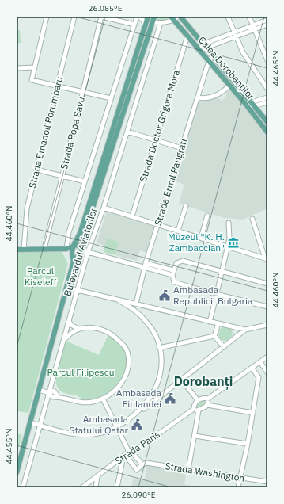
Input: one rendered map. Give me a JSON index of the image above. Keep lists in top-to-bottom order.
{
  "streets": {
    "main road": ["Calea Dorobanților", "Bulevardul Aviatorilor"],
    "street": [
      "Strada Doctor Grigore Mora",
      "Strada Emanoil Porumbaru",
      "Strada Popa Savu",
      "Strada Ermil Pangrati",
      "Strada Paris",
      "Strada Washington"
    ]
  },
  "crossings": [
    ["Calea Dorobanților", "Strada Doctor Grigore Mora"],
    ["Calea Dorobanților", "Strada Ermil Pangrati"],
    ["Strada Paris", "Strada Washington"]
  ],
  "districts": ["Dorobanți"],
  "parks": ["Parcul Kiseleff", "Parcul Filipescu"],
  "places": {
    "museum": ["Muzeul \"K. H. Zambaccian\""],
    "public building": ["Ambasada Republicii Bulgaria", "Ambasada Finlandei", "Ambasada Statului Qatar"]
  },
  "coordinates": [
    "26.085°E",
    "44.465°N",
    "44.460°N",
    "44.455°N",
    "26.090°E"
  ]
}
